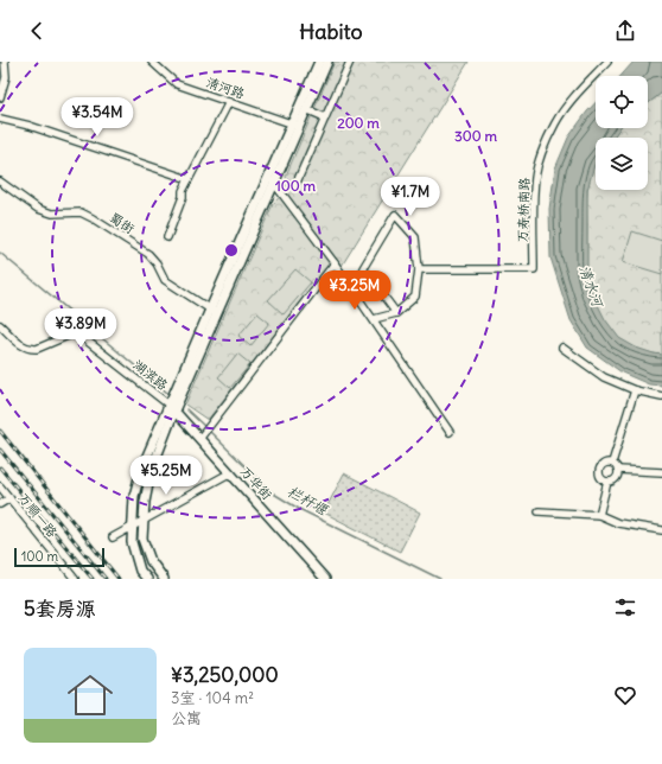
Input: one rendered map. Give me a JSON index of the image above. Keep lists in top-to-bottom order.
{
  "streets": {
    "street": [
      "清河路",
      "万寿桥南路",
      "蜀街",
      "湖滨路",
      "万华街",
      "万顺一路"
    ]
  },
  "crossings": [
    ["湖滨路", "万华街"]
  ],
  "water": ["清水河", "栏杆堰"],
  "scale_bar": "100 m",
  "page": {
    "header": "Habito",
    "price": [
      "¥3.54M",
      "¥1.7M",
      "¥3.25M",
      "¥3.89M",
      "¥5.25M"
    ],
    "scale": "100 m",
    "heading": "5套房源",
    "list": [
      {
        "name": "¥3,250,000",
        "note": "3室 · 104 m² · 公寓"
      }
    ]
  },
  "rings": ["200 m", "300 m", "100 m"]
}
